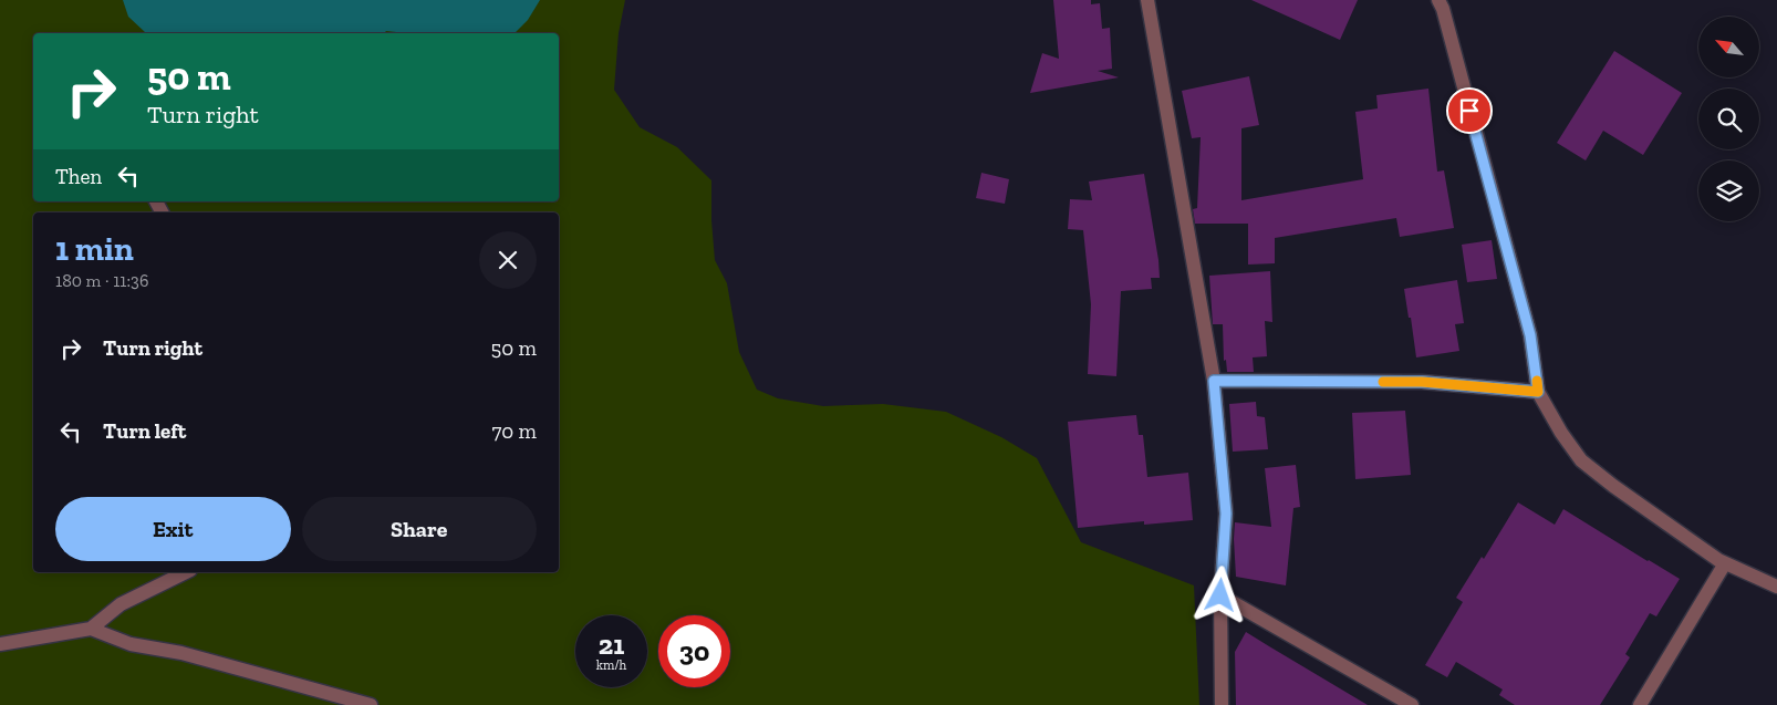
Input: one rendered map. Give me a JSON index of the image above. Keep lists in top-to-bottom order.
{
  "north": "top left",
  "page": {
    "turn": ["50 m", "Turn right"],
    "then": "Then",
    "heading": ["1 min", "180 m · 11:36"],
    "list": [
      {
        "name": "Turn right",
        "value": "50 m"
      },
      {
        "name": "Turn left",
        "value": "70 m"
      }
    ],
    "buttons": ["Exit", "Share"],
    "speed": "21 km/h",
    "limit": "30"
  }
}
